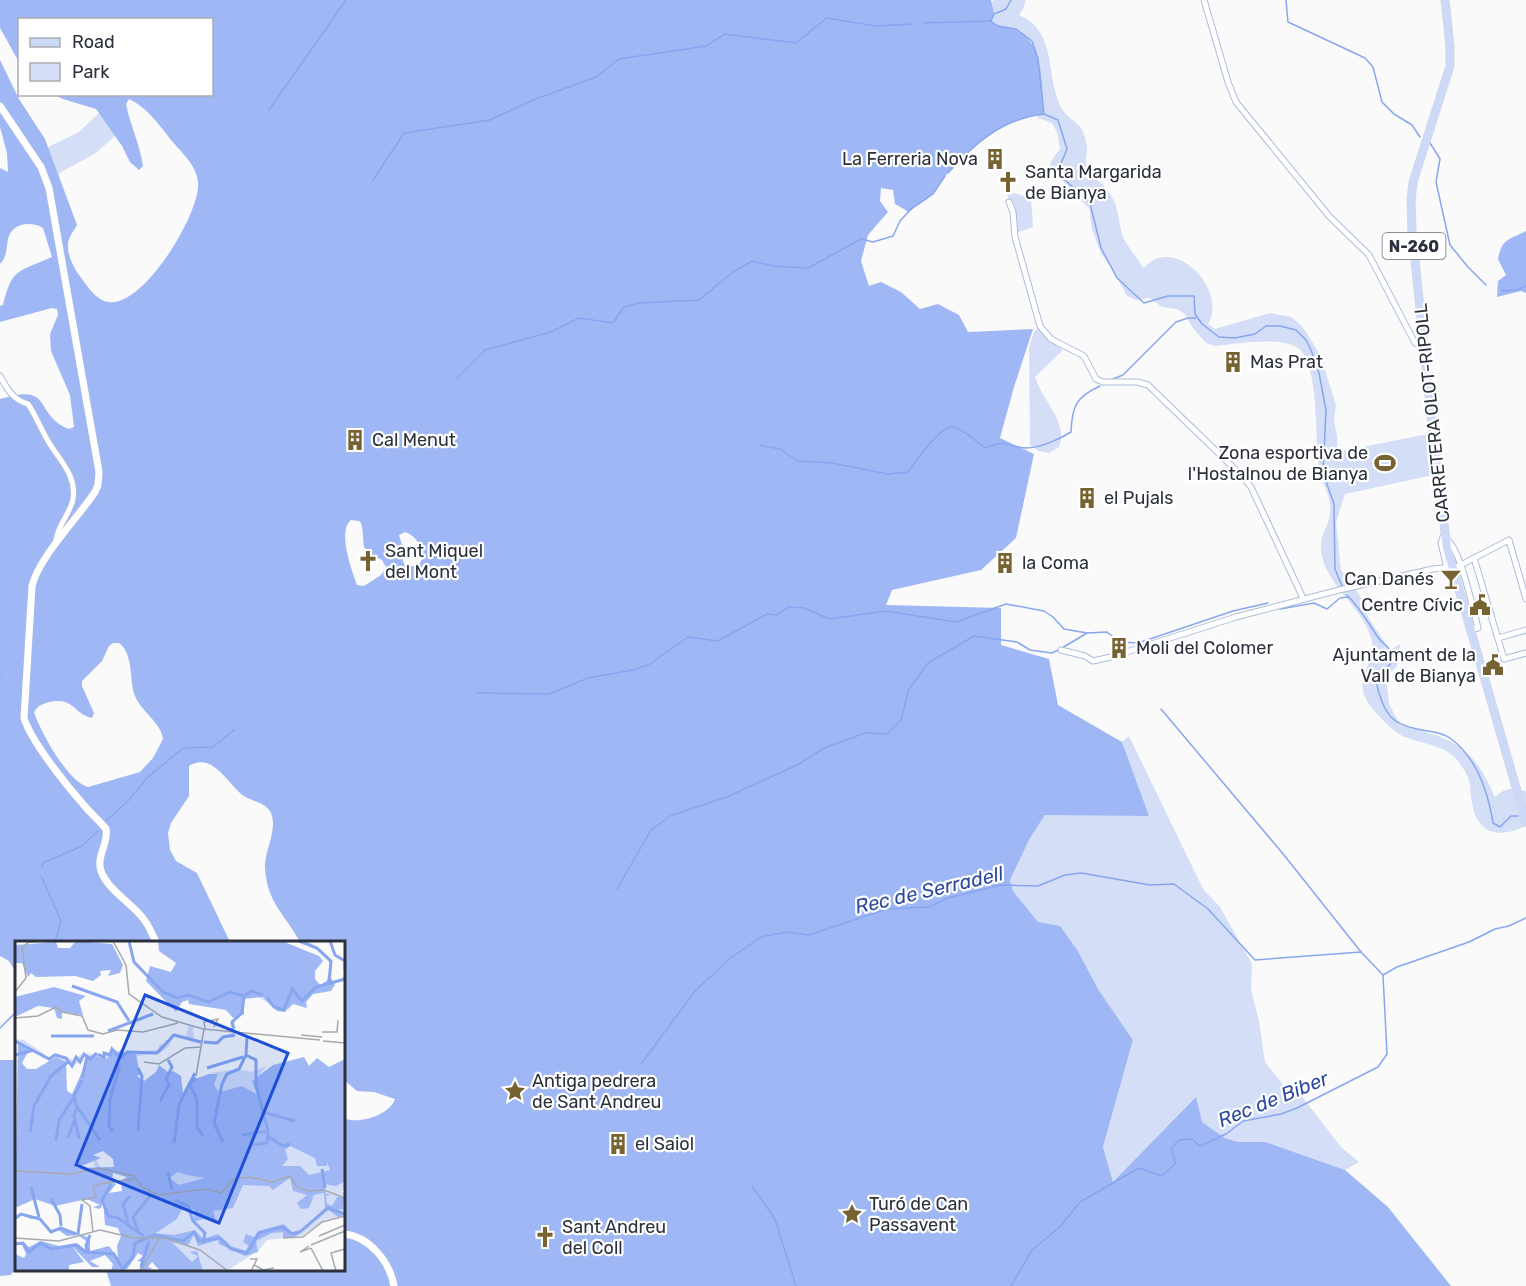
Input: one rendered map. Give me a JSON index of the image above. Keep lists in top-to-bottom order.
{
  "streets": {
    "main road": ["N-260", "CARRETERA OLOT-RIPOLL"]
  },
  "water": ["Rec de Serradell", "Rec de Biber"],
  "places": {
    "building": [
      "La Ferreria Nova",
      "Mas Prat",
      "Cal Menut",
      "el Pujals",
      "la Coma",
      "Moli del Colomer",
      "el Saiol"
    ],
    "church": ["Santa Margarida de Bianya", "Sant Miquel del Mont", "Sant Andreu del Coll"],
    "sports": ["Zona esportiva de l'Hostalnou de Bianya"],
    "bar": ["Can Danés"],
    "public building": ["Centre Cívic", "Ajuntament de la Vall de Bianya"],
    "place": ["Antiga pedrera de Sant Andreu", "Turó de Can Passavent"]
  },
  "legend": ["Road", "Park"]
}
